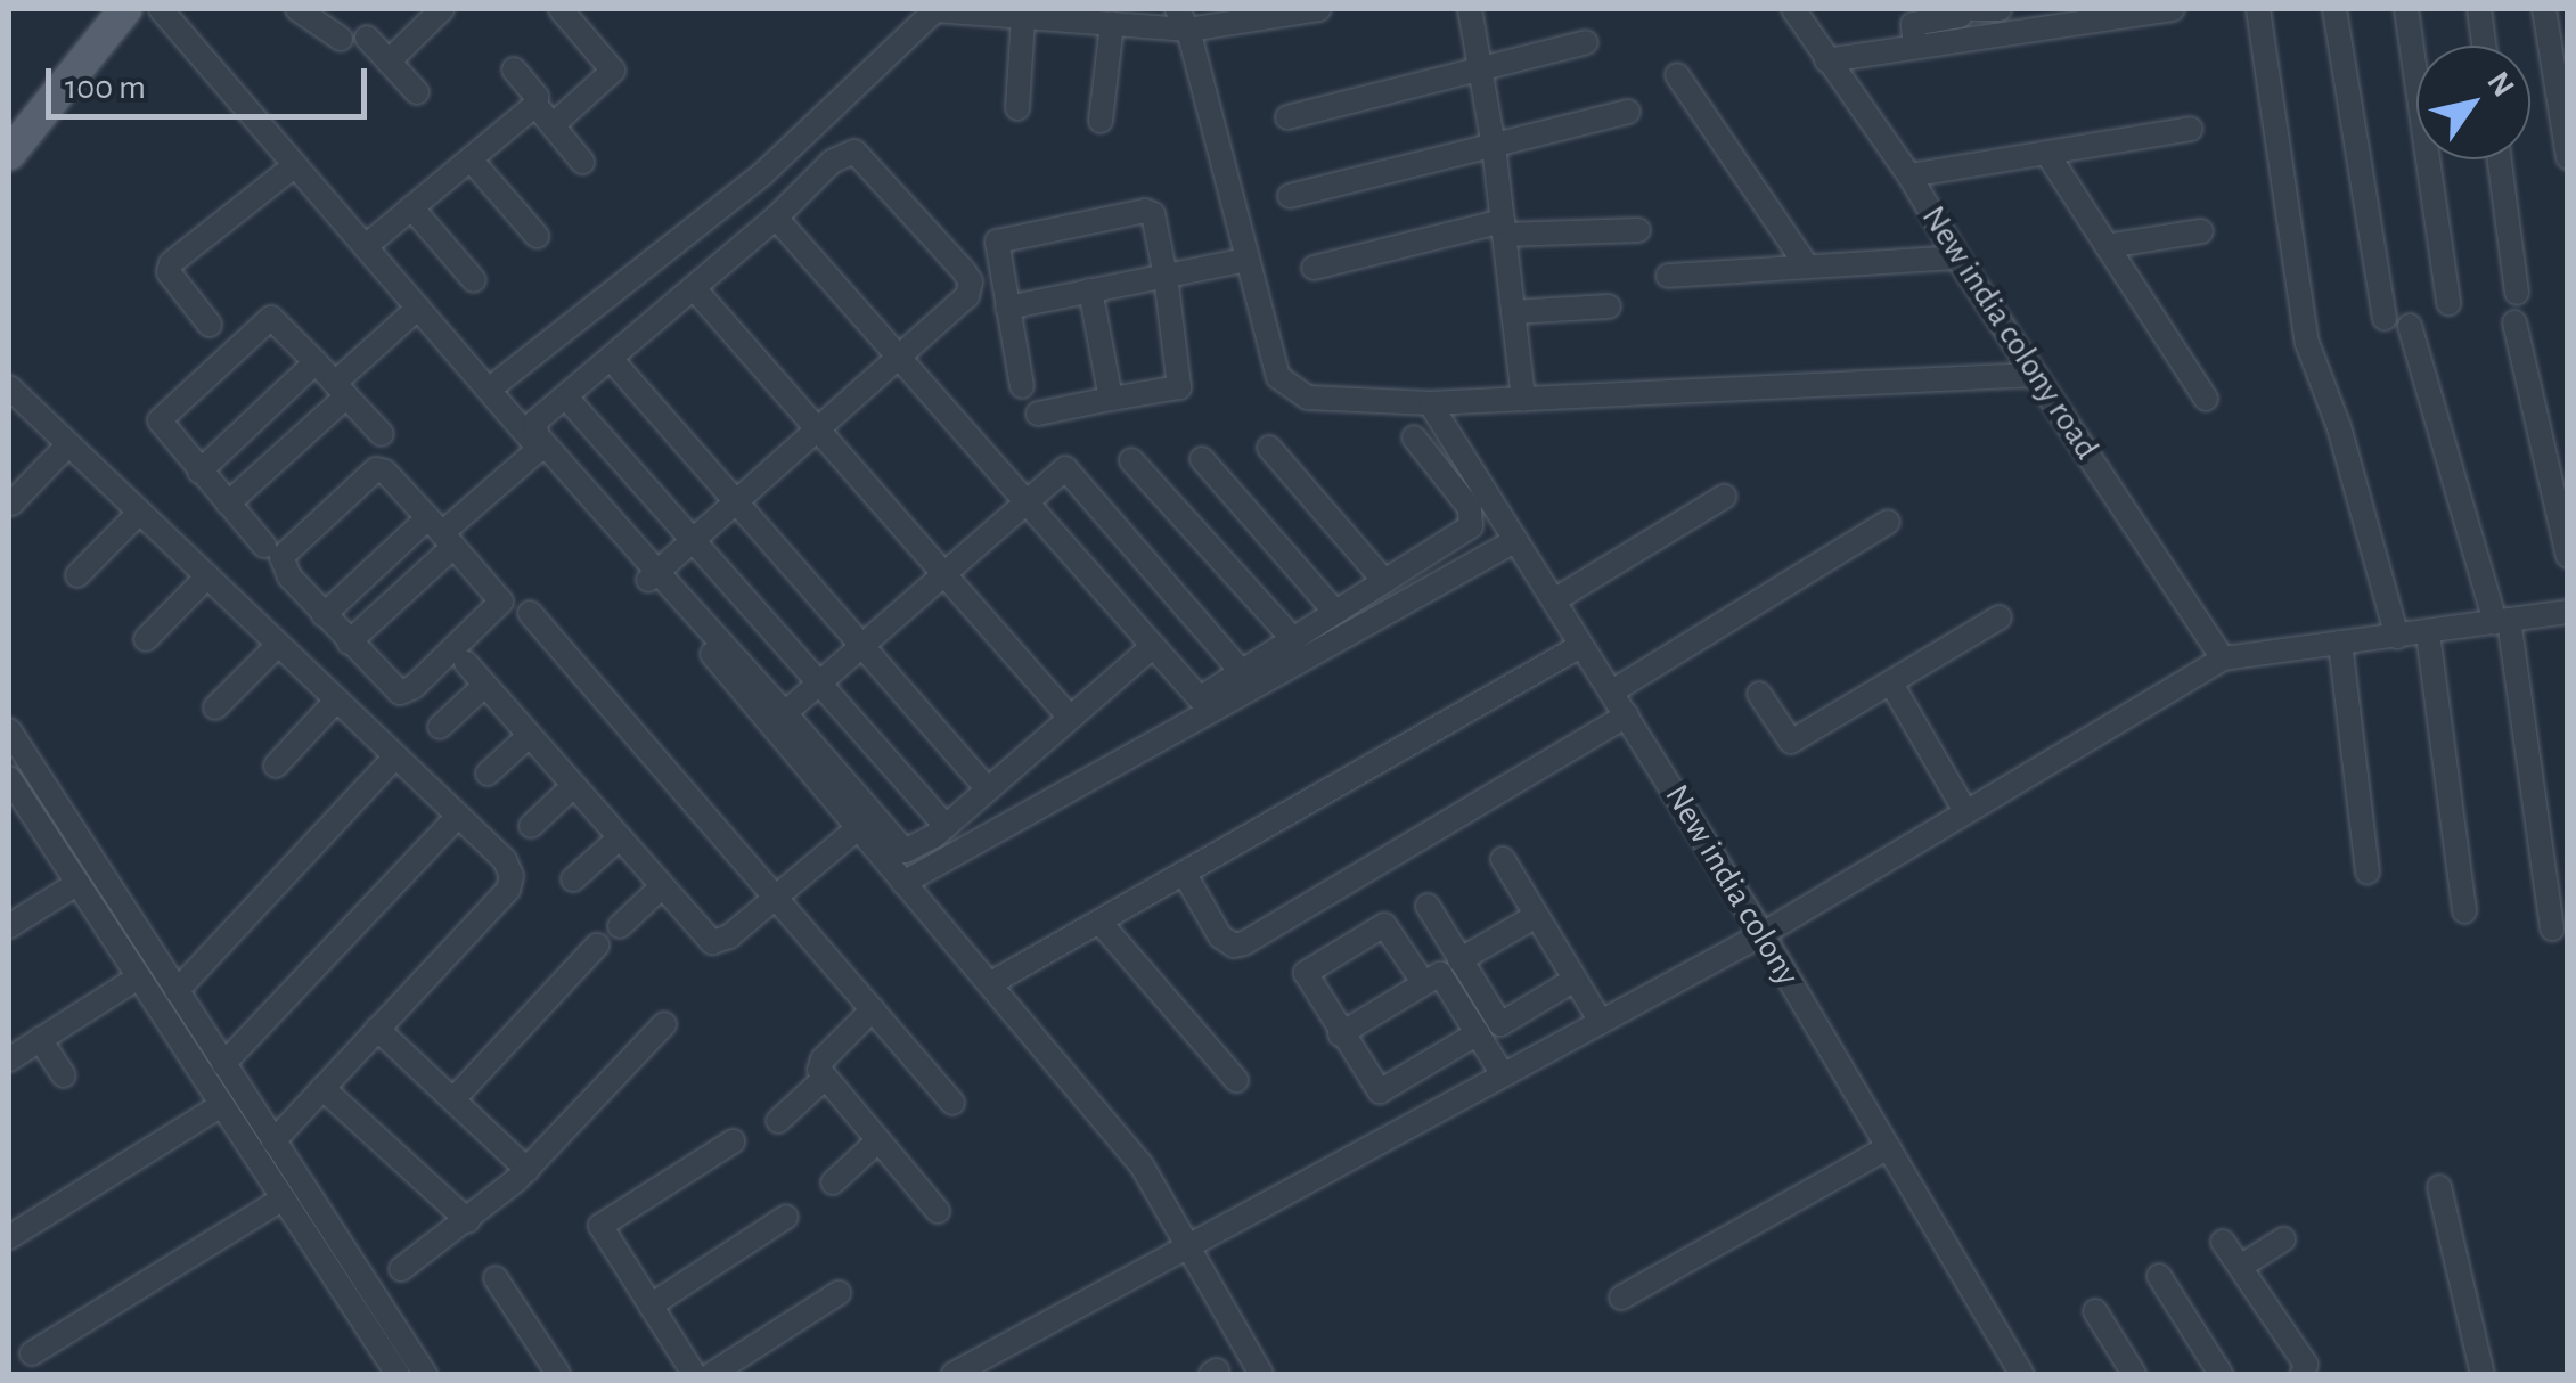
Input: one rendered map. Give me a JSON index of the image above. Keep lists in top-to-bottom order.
{
  "streets": {
    "street": ["New india colony road", "New india colony"]
  },
  "scale_bar": "100 m",
  "north": "top right"
}
